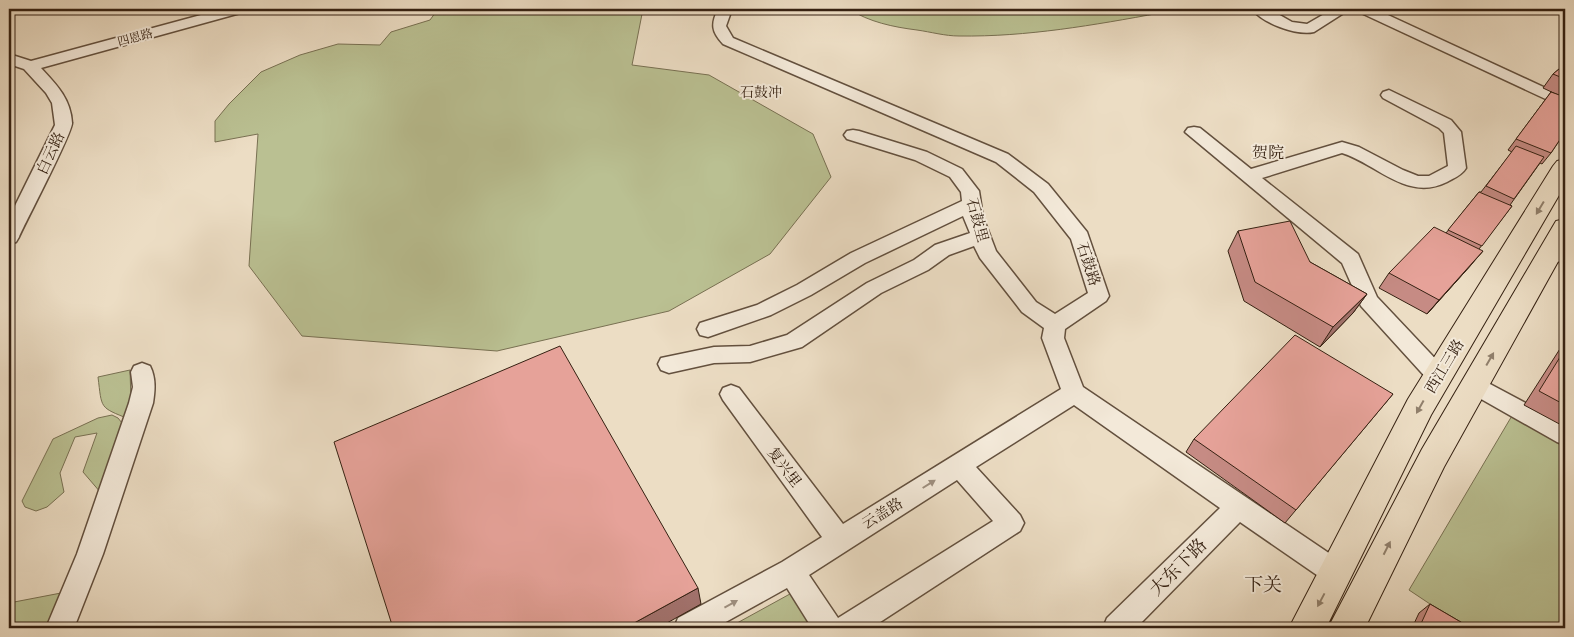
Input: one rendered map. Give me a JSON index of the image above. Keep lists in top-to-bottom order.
{
  "streets": {
    "main road": ["西江三路"],
    "street": [
      "四恩路",
      "白云路",
      "石鼓里",
      "石鼓路",
      "复兴里",
      "云盖路",
      "大东下路"
    ]
  },
  "crossings": [
    ["四恩路", "白云路"],
    ["石鼓里", "石鼓路"],
    ["复兴里", "云盖路"]
  ],
  "one_way": ["云盖路"],
  "districts": ["石鼓冲", "贺院", "下关"]
}
